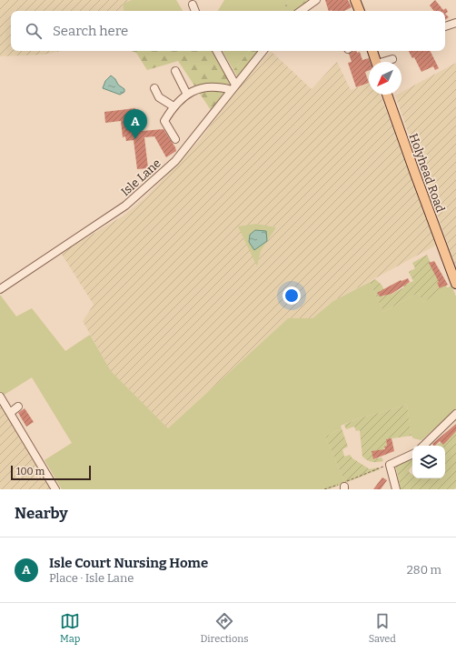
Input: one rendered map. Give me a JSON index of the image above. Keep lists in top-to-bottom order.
{
  "streets": {
    "main road": ["Holyhead Road"],
    "street": ["Isle Lane"]
  },
  "scale_bar": "100 m",
  "north": "bottom left",
  "page": {
    "search": "Search here",
    "pins": "A",
    "scale": "100 m",
    "heading": "Nearby",
    "list": [
      {
        "mark": "A",
        "name": "Isle Court Nursing Home",
        "note": "Place · Isle Lane",
        "value": "280 m"
      }
    ],
    "nav": ["Map", "Directions", "Saved"]
  }
}
